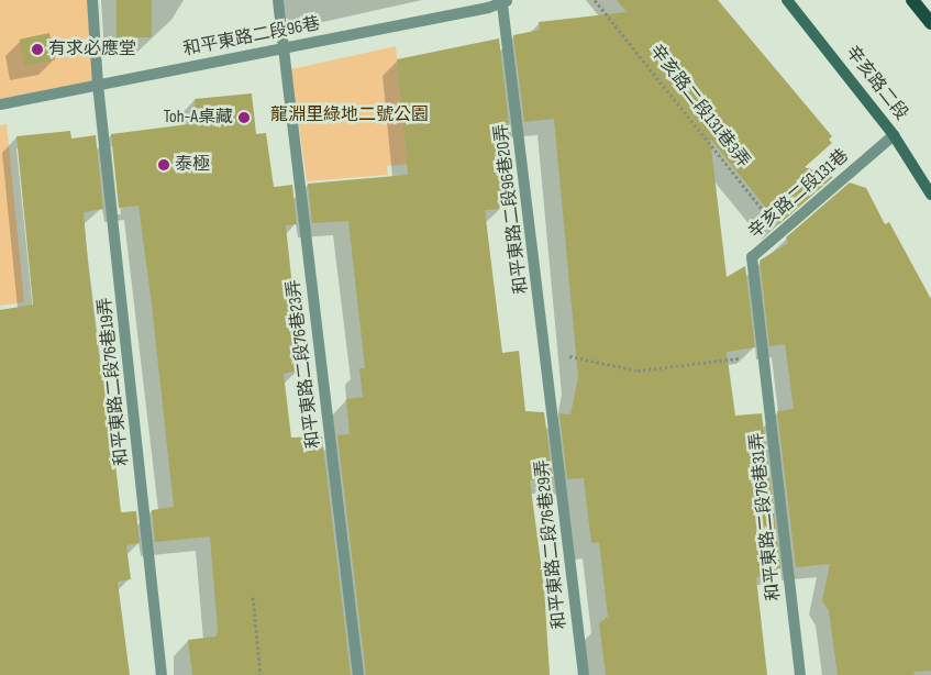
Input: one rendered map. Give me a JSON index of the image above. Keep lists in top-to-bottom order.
{
  "streets": {
    "main road": ["辛亥路二段"],
    "street": [
      "和平東路二段96巷",
      "辛亥路二段131巷",
      "和平東路二段96巷20弄",
      "和平東路二段76巷23弄",
      "和平東路二段76巷19弄",
      "和平東路二段76巷31弄",
      "和平東路二段76巷29弄"
    ],
    "path": ["辛亥路二段131巷3弄"]
  },
  "crossings": [
    ["和平東路二段96巷", "和平東路二段96巷20弄"],
    ["和平東路二段96巷", "和平東路二段76巷23弄"],
    ["和平東路二段96巷", "和平東路二段76巷19弄"],
    ["辛亥路二段", "辛亥路二段131巷"],
    ["辛亥路二段131巷3弄", "辛亥路二段131巷"],
    ["辛亥路二段131巷", "和平東路二段76巷31弄"],
    ["和平東路二段96巷20弄", "和平東路二段76巷29弄"]
  ],
  "parks": ["龍淵里綠地二號公園"],
  "places": ["有求必應堂", "Toh-A桌藏", "泰極"]
}
